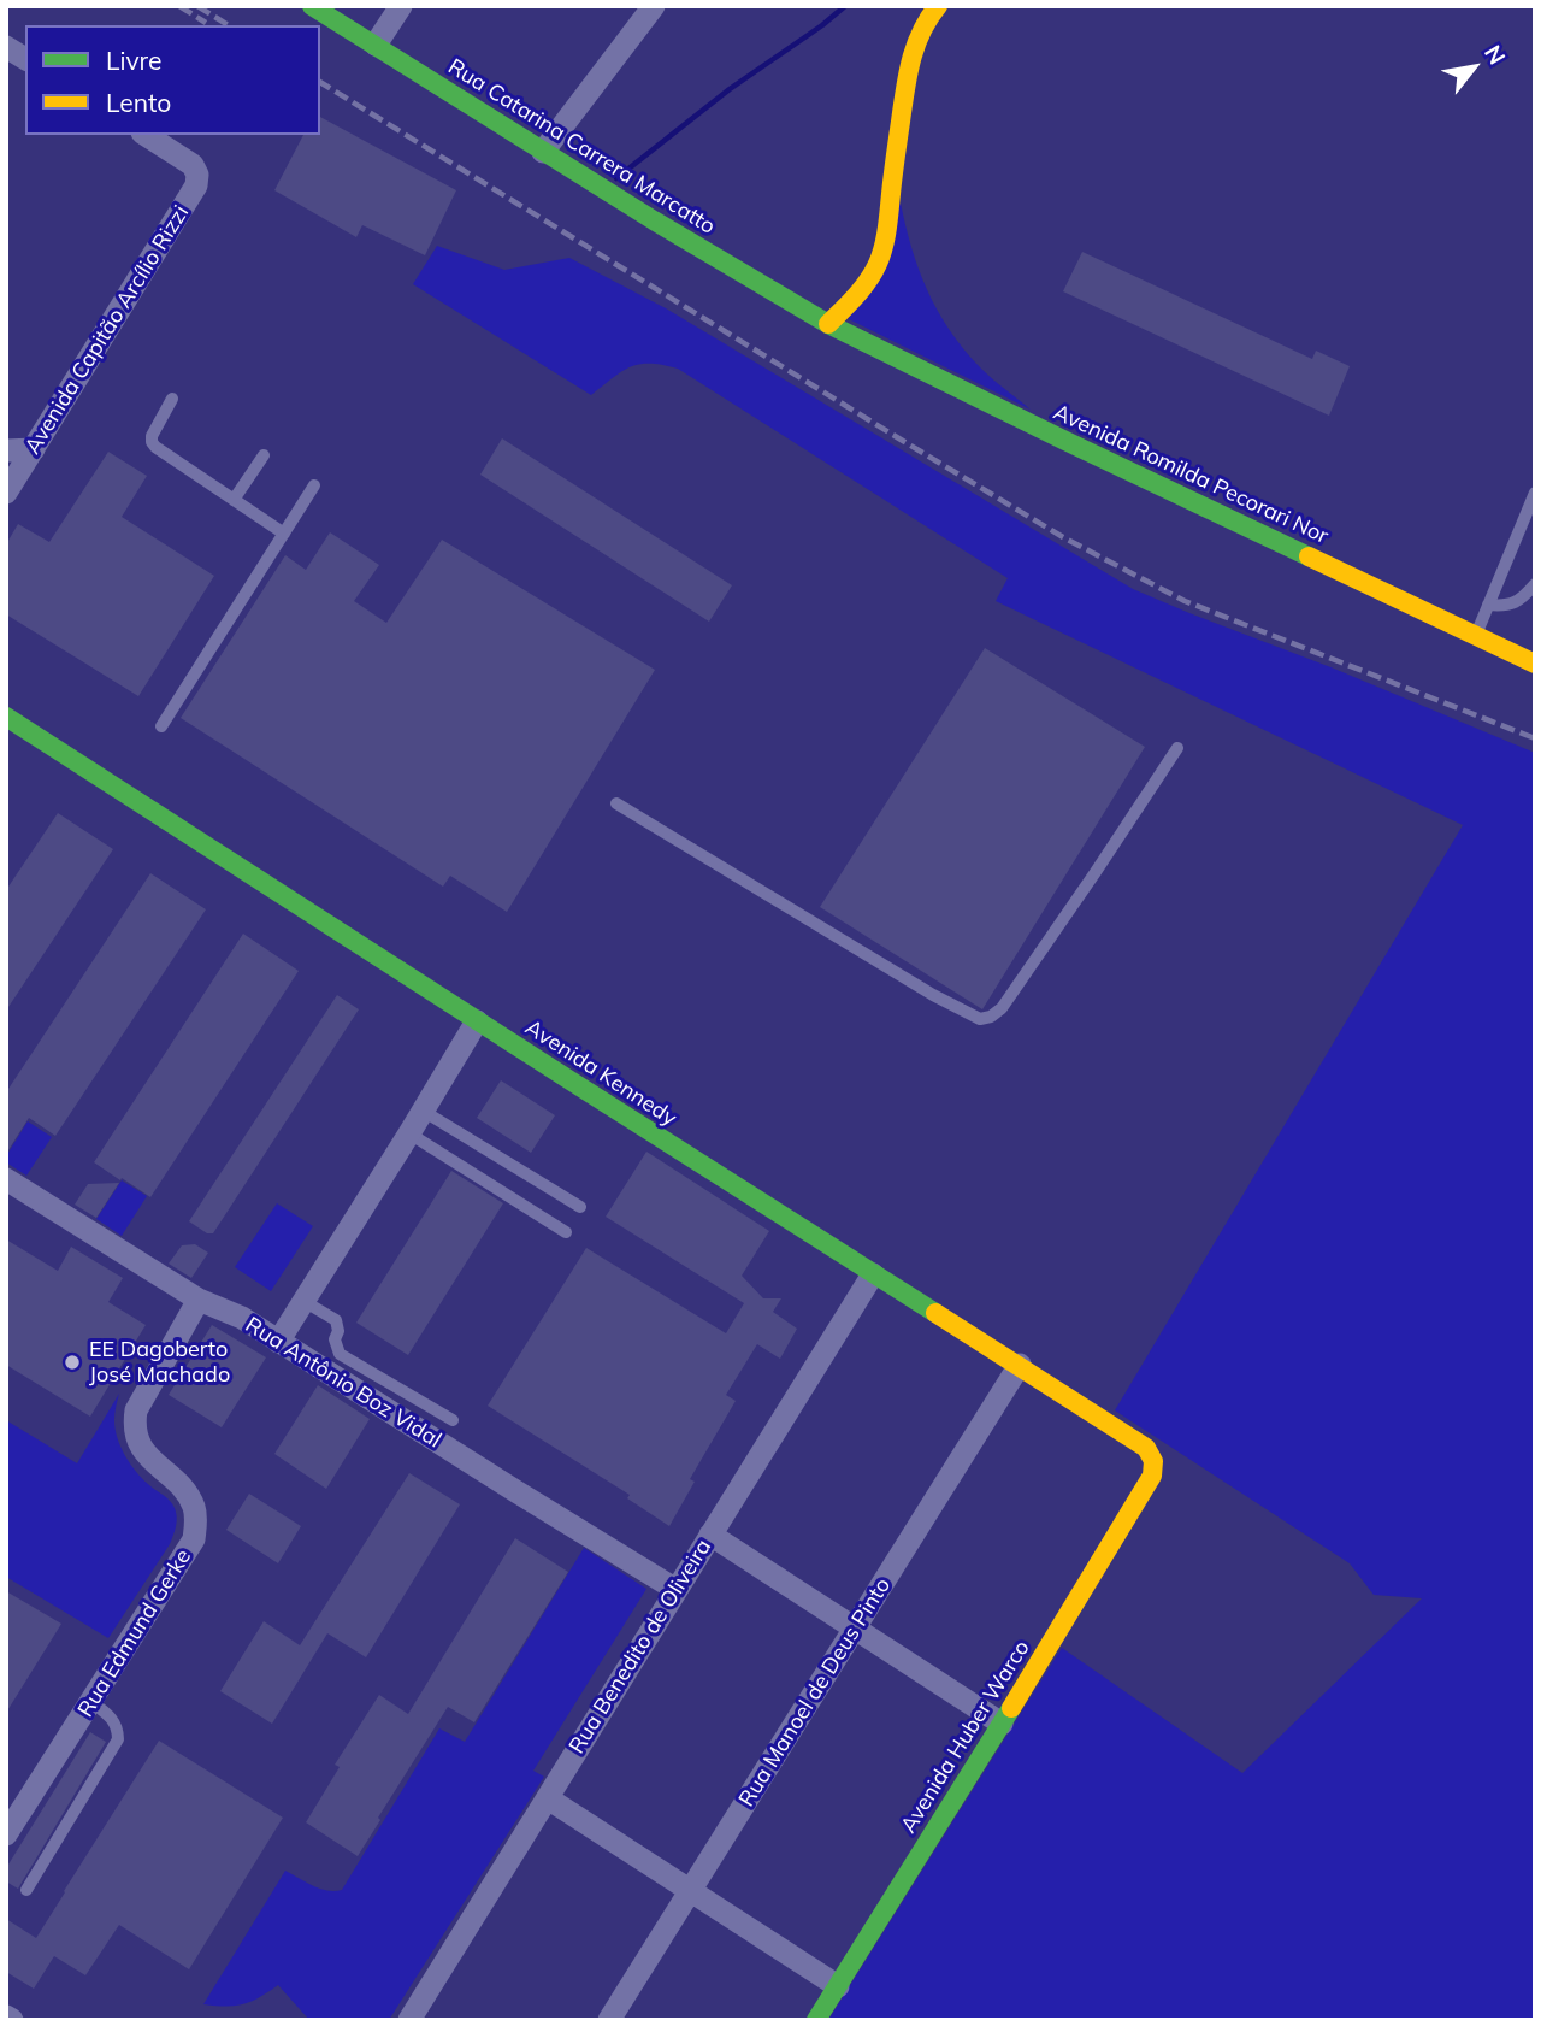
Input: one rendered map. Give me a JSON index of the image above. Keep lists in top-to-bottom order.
{
  "streets": {
    "street": [
      "Rua Catarina Carrera Marcatto",
      "Avenida Capitão Arcílio Rizzi",
      "Avenida Romilda Pecorari Nor",
      "Avenida Kennedy",
      "Rua Antônio Boz Vidal",
      "Rua Edmund Gerke",
      "Rua Benedito de Oliveira",
      "Rua Manoel de Deus Pinto",
      "Avenida Huber Warco"
    ]
  },
  "crossings": [
    ["Rua Catarina Carrera Marcatto", "Avenida Romilda Pecorari Nor"],
    ["Avenida Kennedy", "Rua Benedito de Oliveira"],
    ["Avenida Kennedy", "Rua Manoel de Deus Pinto"],
    ["Avenida Kennedy", "Avenida Huber Warco"],
    ["Rua Antônio Boz Vidal", "Rua Edmund Gerke"],
    ["Rua Antônio Boz Vidal", "Rua Benedito de Oliveira"]
  ],
  "places": ["EE Dagoberto José Machado"],
  "legend": ["Livre", "Lento"],
  "north": "top right"
}
